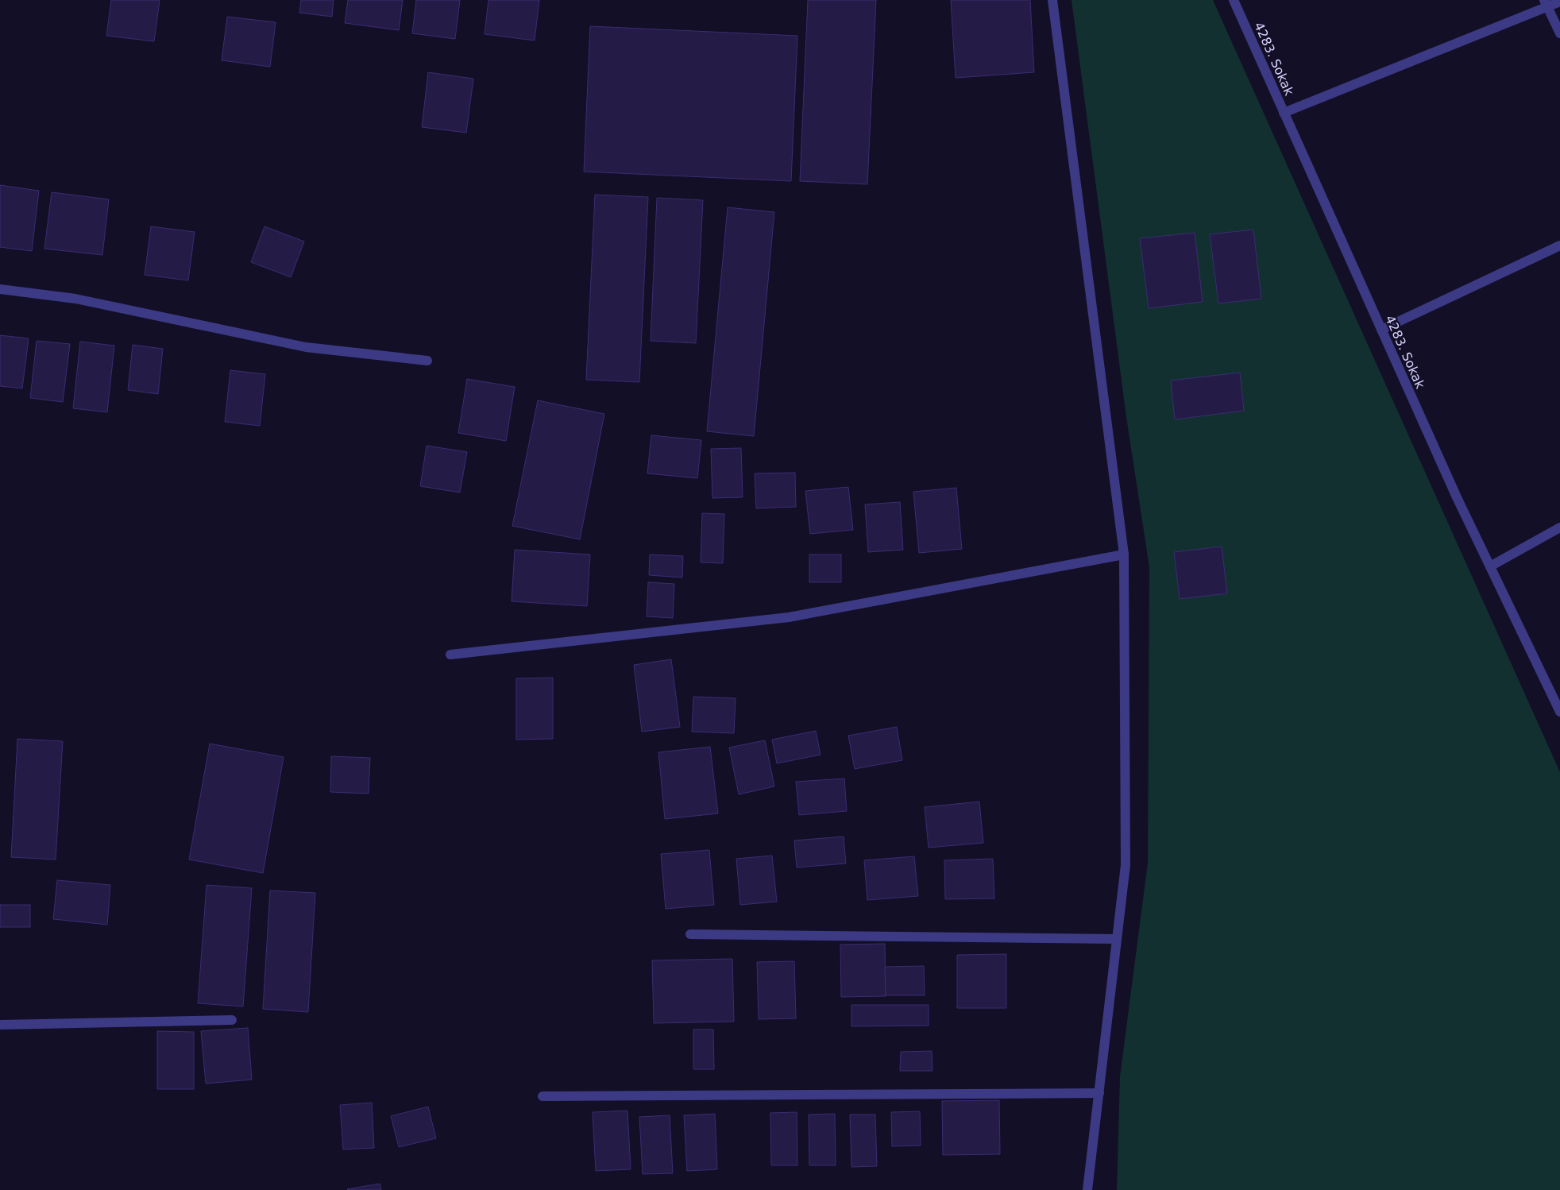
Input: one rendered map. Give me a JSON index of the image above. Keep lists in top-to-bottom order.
{
  "streets": {
    "street": ["4283. Sokak"]
  }
}
